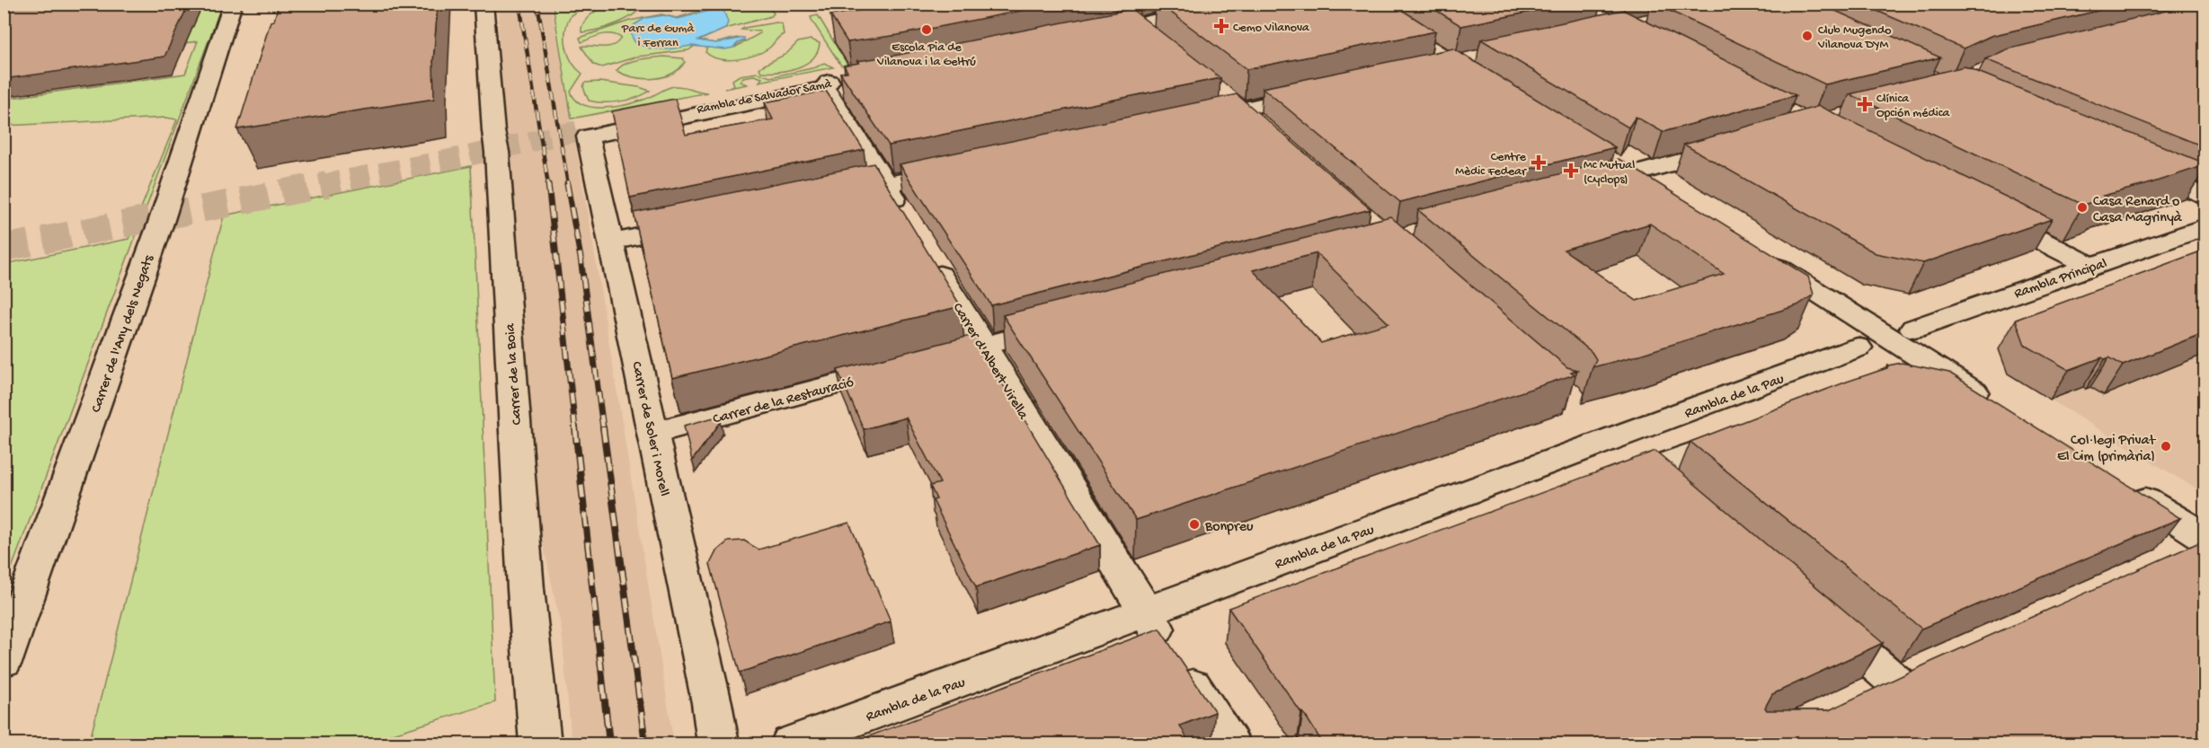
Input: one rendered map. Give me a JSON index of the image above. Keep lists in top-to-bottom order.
{
  "streets": {
    "street": [
      "Rambla de Salvador Samà",
      "Rambla Principal",
      "Carrer de l'Any dels Negats",
      "Carrer d'Albert Virella",
      "Carrer de la Boia",
      "Rambla de la Pau",
      "Carrer de la Restauració",
      "Carrer de Soler i Morell"
    ]
  },
  "crossings": [
    ["Rambla de Salvador Samà", "Carrer de Soler i Morell"],
    ["Carrer d'Albert Virella", "Rambla de la Pau"],
    ["Carrer d'Albert Virella", "Carrer de la Restauració"],
    ["Carrer de la Restauració", "Carrer de Soler i Morell"]
  ],
  "parks": ["Parc de Gumà i Ferran"],
  "places": {
    "health": [
      "Cemo Vilanova",
      "Clínica Opción médica",
      "Centre Mèdic Fedear",
      "Mc Mutual (Cyclops)"
    ],
    "other": [
      "Escola Pia de Vilanova i la Geltrú",
      "Club Mugendo Vilanova DYM",
      "Casa Renard o Casa Magrinyà",
      "Col·legi Privat El Cim (primària)",
      "Bonpreu"
    ]
  }
}
